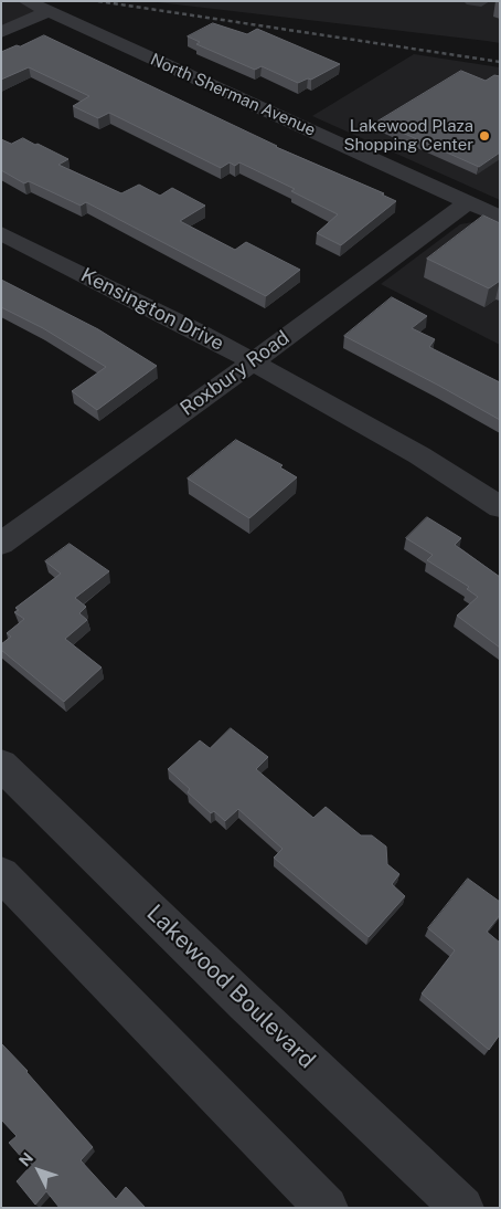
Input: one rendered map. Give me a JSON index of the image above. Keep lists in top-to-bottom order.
{
  "streets": {
    "street": [
      "North Sherman Avenue",
      "Kensington Drive",
      "Roxbury Road",
      "Lakewood Boulevard"
    ]
  },
  "crossings": [
    ["North Sherman Avenue", "Roxbury Road"],
    ["Kensington Drive", "Roxbury Road"]
  ],
  "places": ["Lakewood Plaza Shopping Center"],
  "north": "top left"
}
